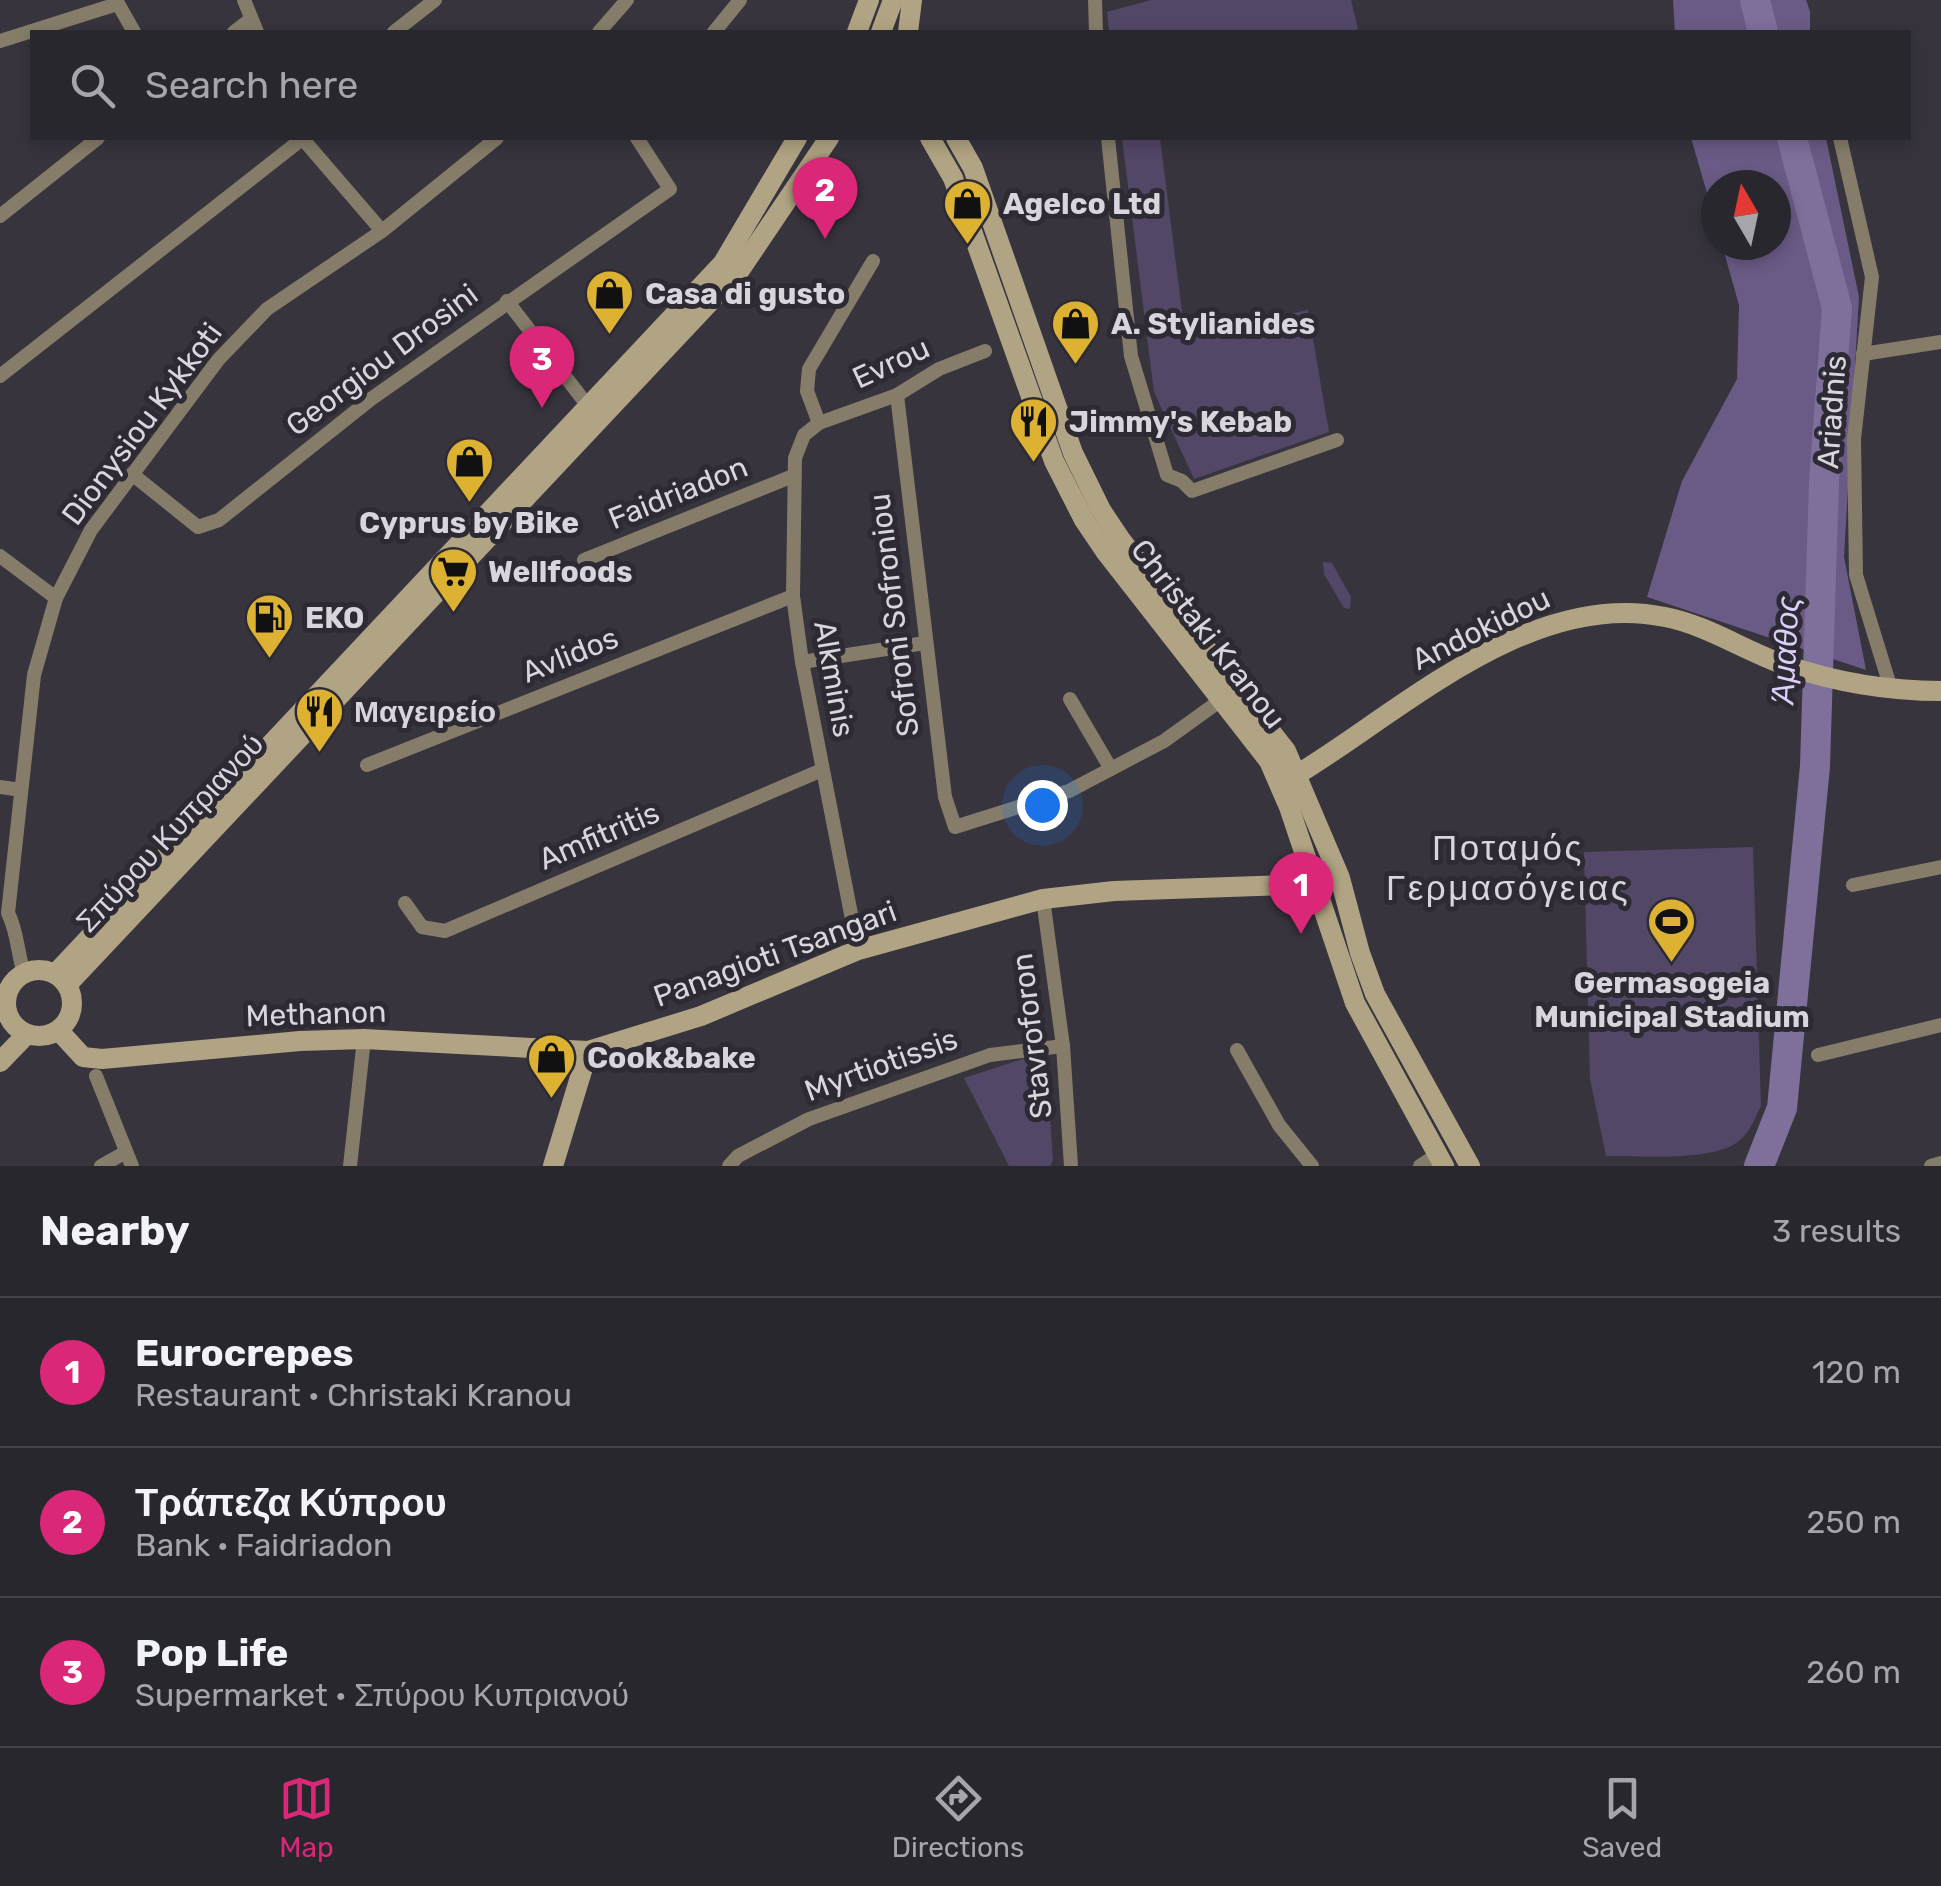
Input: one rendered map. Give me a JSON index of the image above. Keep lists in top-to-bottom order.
{
  "streets": {
    "main road": [
      "Andokidou",
      "Christaki Kranou",
      "Σπύρου Κυπριανού",
      "Panagioti Tsangari",
      "Methanon"
    ],
    "street": [
      "Georgiou Drosini",
      "Evrou",
      "Ariadnis",
      "Dionysiou Kykkoti",
      "Faidriadon",
      "Sofroni Sofroniou",
      "Avlidos",
      "Alkminis",
      "Amfitritis",
      "Stavroforon",
      "Myrtiotissis"
    ]
  },
  "crossings": [
    ["Georgiou Drosini", "Dionysiou Kykkoti"],
    ["Evrou", "Sofroni Sofroniou"],
    ["Evrou", "Alkminis"],
    ["Ariadnis", "Andokidou"],
    ["Dionysiou Kykkoti", "Σπύρου Κυπριανού"],
    ["Dionysiou Kykkoti", "Methanon"],
    ["Faidriadon", "Alkminis"],
    ["Andokidou", "Christaki Kranou"],
    ["Christaki Kranou", "Panagioti Tsangari"],
    ["Avlidos", "Alkminis"],
    ["Alkminis", "Amfitritis"],
    ["Alkminis", "Panagioti Tsangari"],
    ["Σπύρου Κυπριανού", "Methanon"],
    ["Panagioti Tsangari", "Methanon"],
    ["Panagioti Tsangari", "Stavroforon"],
    ["Stavroforon", "Myrtiotissis"]
  ],
  "districts": ["Ποταμός Γερμασόγειας"],
  "water": ["Άμαθος"],
  "places": {
    "shop": [
      "Agelco Ltd",
      "Casa di gusto",
      "A. Stylianides",
      "Cyprus by Bike",
      "Cook&bake"
    ],
    "restaurant": ["Jimmy's Kebab", "Μαγειρείο"],
    "supermarket": ["Wellfoods"],
    "fuel station": ["EKO"],
    "sports": ["Germasogeia Municipal Stadium"]
  },
  "north": "top",
  "page": {
    "search": "Search here",
    "pins": ["2", "3", "1"],
    "heading": ["Nearby", "3 results"],
    "list": [
      {
        "mark": "1",
        "name": "Eurocrepes",
        "note": "Restaurant · Christaki Kranou",
        "value": "120 m"
      },
      {
        "mark": "2",
        "name": "Τράπεζα Κύπρου",
        "note": "Bank · Faidriadon",
        "value": "250 m"
      },
      {
        "mark": "3",
        "name": "Pop Life",
        "note": "Supermarket · Σπύρου Κυπριανού",
        "value": "260 m"
      }
    ],
    "nav": ["Map", "Directions", "Saved"]
  }
}
